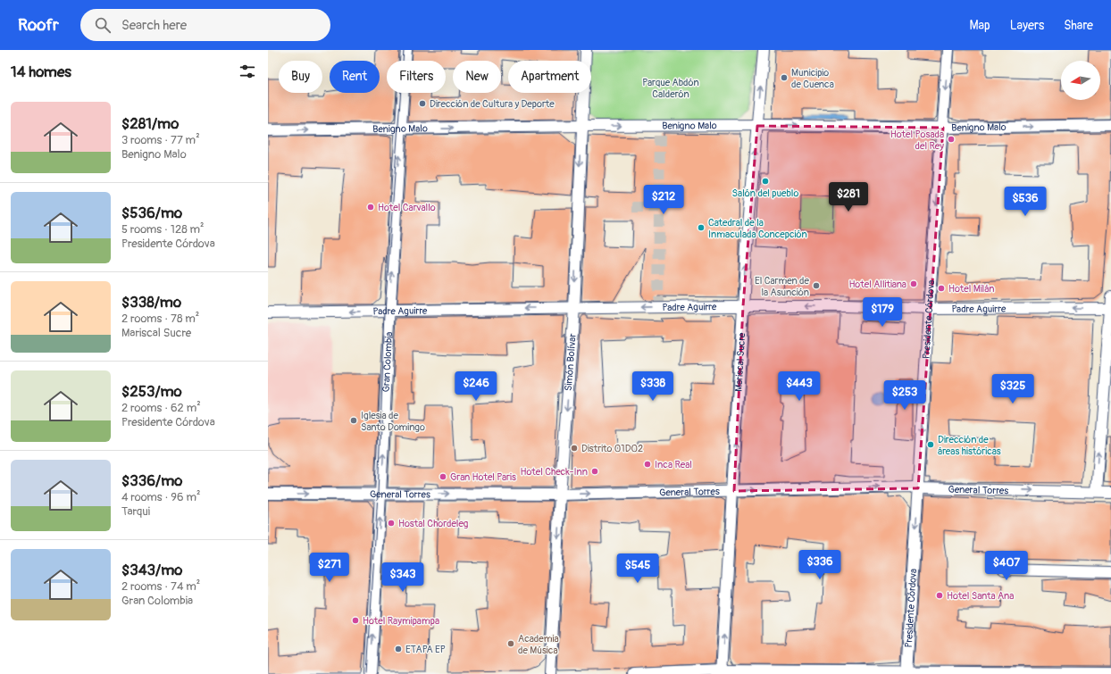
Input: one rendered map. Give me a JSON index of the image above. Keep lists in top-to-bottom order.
{
  "streets": {
    "street": [
      "Benigno Malo",
      "Padre Aguirre",
      "Presidente Córdova",
      "Gran Colombia",
      "Mariscal Sucre",
      "Simón Bolívar",
      "General Torres"
    ]
  },
  "crossings": [
    ["Benigno Malo", "Presidente Córdova"],
    ["Benigno Malo", "Gran Colombia"],
    ["Benigno Malo", "Mariscal Sucre"],
    ["Benigno Malo", "Simón Bolívar"],
    ["Padre Aguirre", "Presidente Córdova"],
    ["Padre Aguirre", "Gran Colombia"],
    ["Padre Aguirre", "Mariscal Sucre"],
    ["Padre Aguirre", "Simón Bolívar"],
    ["Presidente Córdova", "General Torres"],
    ["Gran Colombia", "General Torres"],
    ["Mariscal Sucre", "General Torres"],
    ["Simón Bolívar", "General Torres"]
  ],
  "one_way": [
    "Benigno Malo",
    "Padre Aguirre",
    "Presidente Córdova",
    "Gran Colombia",
    "Mariscal Sucre",
    "Simón Bolívar",
    "General Torres"
  ],
  "parks": ["Parque Abdón Calderón"],
  "places": [
    "Municipio de Cuenca",
    "Dirección de Cultura y Deporte",
    "Hotel Posada del Rey",
    "Salón del pueblo",
    "Hotel Carvallo",
    "Catedral de la Inmaculada Concepción",
    "Hotel Allitiana",
    "El Carmen de la Asunción",
    "Hotel Milán",
    "Iglesia de Santo Domingo",
    "Dirección de áreas históricas",
    "Distrito 01D02",
    "Inca Real",
    "Hotel Check-Inn",
    "Gran Hotel Paris",
    "Hostal Chordeleg",
    "Hotel Santa Ana",
    "Hotel Raymipampa",
    "Academia de Música",
    "ETAPA EP"
  ],
  "north": "left",
  "page": {
    "header": "Roofr",
    "search": "Search here",
    "nav": ["Map", "Layers", "Share"],
    "heading": "14 homes",
    "chip": [
      "Buy",
      "Rent",
      "Filters",
      "New",
      "Apartment"
    ],
    "list": [
      {
        "name": "$281/mo",
        "note": "3 rooms · 77 m² · Benigno Malo"
      },
      {
        "name": "$536/mo",
        "note": "5 rooms · 128 m² · Presidente Córdova"
      },
      {
        "name": "$338/mo",
        "note": "2 rooms · 78 m² · Mariscal Sucre"
      },
      {
        "name": "$253/mo",
        "note": "2 rooms · 62 m² · Presidente Córdova"
      },
      {
        "name": "$336/mo",
        "note": "4 rooms · 96 m² · Tarqui"
      },
      {
        "name": "$343/mo",
        "note": "2 rooms · 74 m² · Gran Colombia"
      }
    ],
    "price": [
      "$281",
      "$212",
      "$536",
      "$179",
      "$246",
      "$338",
      "$443",
      "$325",
      "$253",
      "$336",
      "$407",
      "$271",
      "$545",
      "$343"
    ]
  }
}
